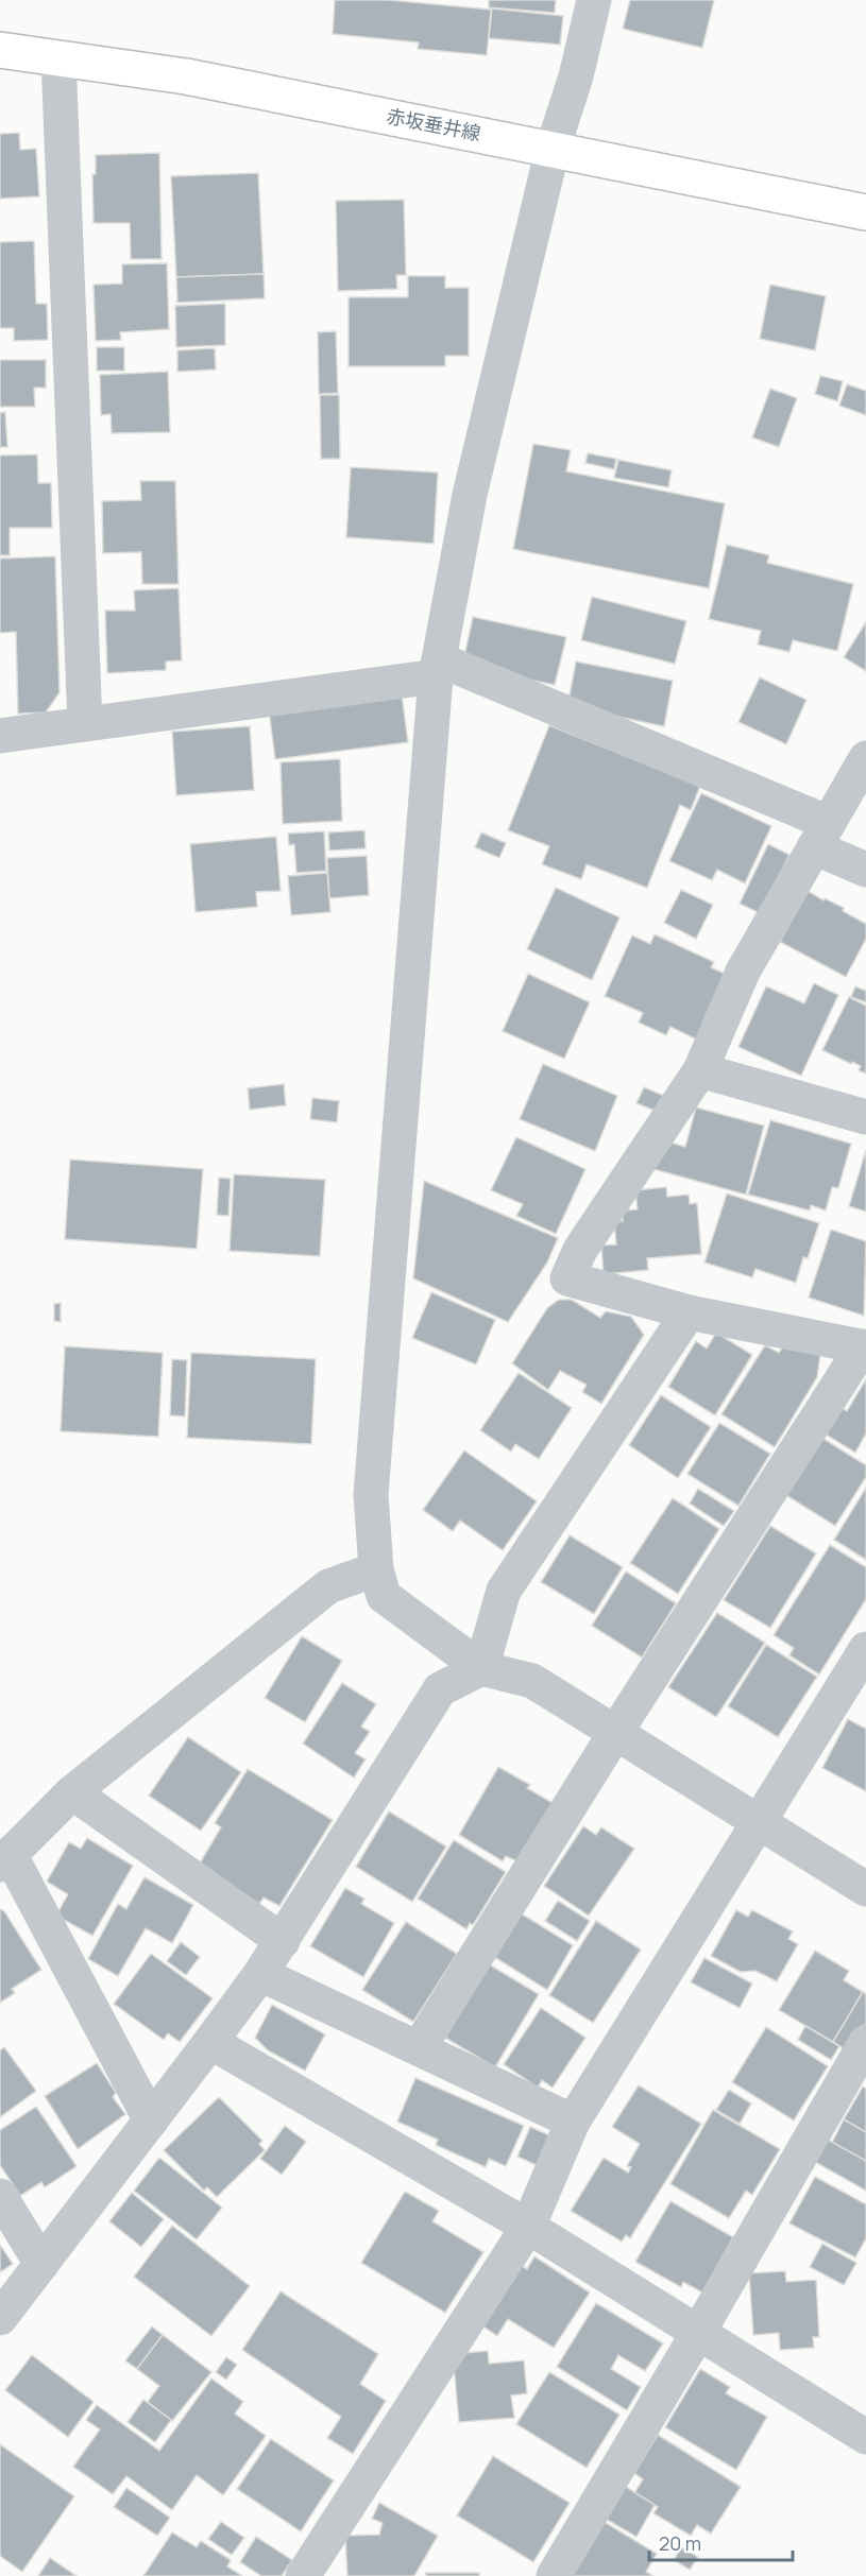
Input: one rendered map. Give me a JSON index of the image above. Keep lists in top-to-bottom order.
{
  "streets": {
    "main road": ["赤坂垂井線"]
  },
  "scale_bar": "20 m"
}
